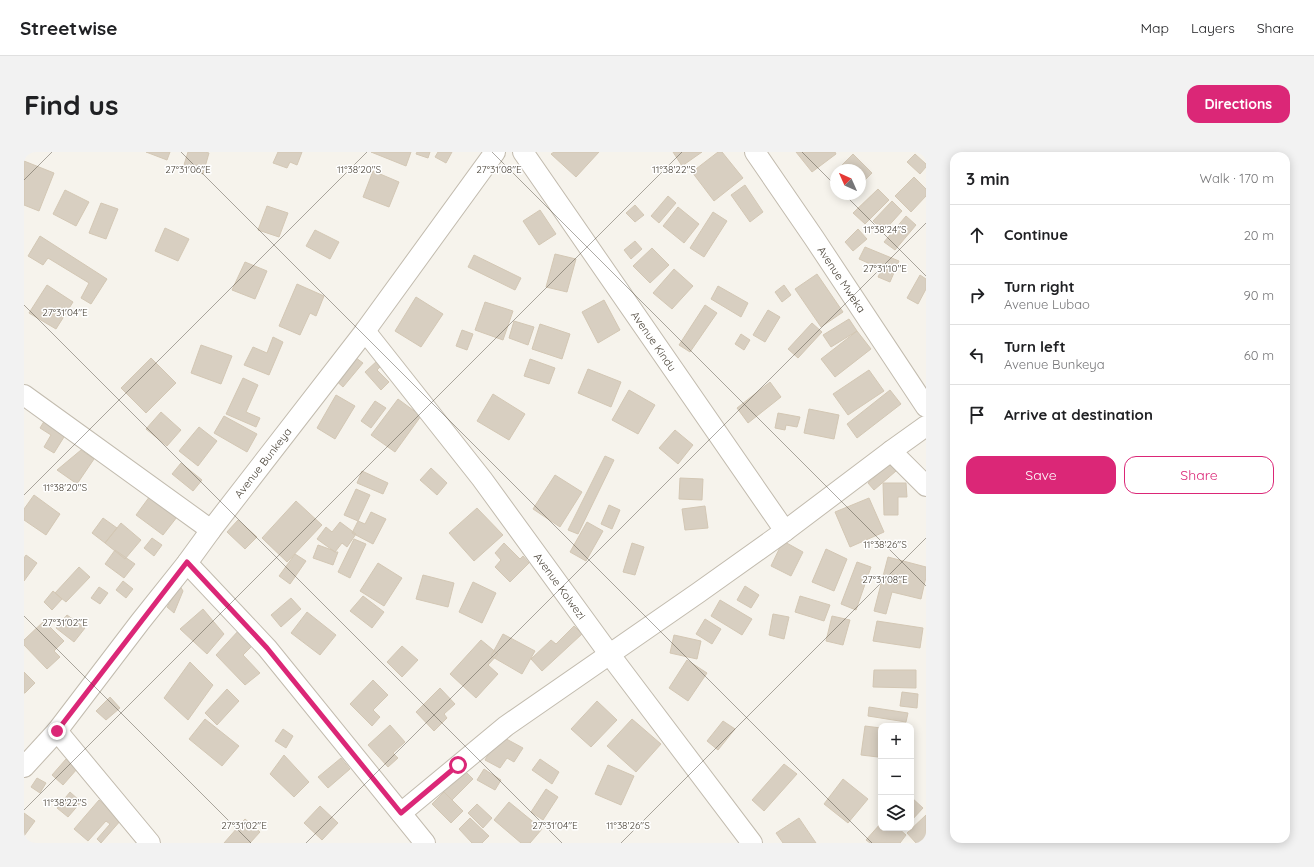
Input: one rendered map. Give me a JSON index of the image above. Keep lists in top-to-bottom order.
{
  "streets": {
    "street": [
      "Avenue Mweka",
      "Avenue Kindu",
      "Avenue Bunkeya",
      "Avenue Kolwezi"
    ]
  },
  "crossings": [
    ["Avenue Bunkeya", "Avenue Kolwezi"]
  ],
  "north": "top left",
  "page": {
    "header": "Streetwise",
    "nav": ["Map", "Layers", "Share"],
    "buttons": [
      "Directions",
      ["Save", "Share"]
    ],
    "title": "Find us",
    "heading": ["3 min", "Walk · 170 m"],
    "list": [
      ["Continue", "20 m"],
      ["Turn right", "Avenue Lubao", "90 m"],
      ["Turn left", "Avenue Bunkeya", "60 m"],
      "Arrive at destination"
    ],
    "map_buttons": ["+", "−"]
  },
  "coordinates": [
    "27°31'06\"E",
    "27°31'08\"E",
    "11°38'22\"S",
    "11°38'20\"S",
    "11°38'24\"S",
    "27°31'10\"E",
    "27°31'04\"E",
    "11°38'26\"S",
    "27°31'02\"E"
  ]
}
